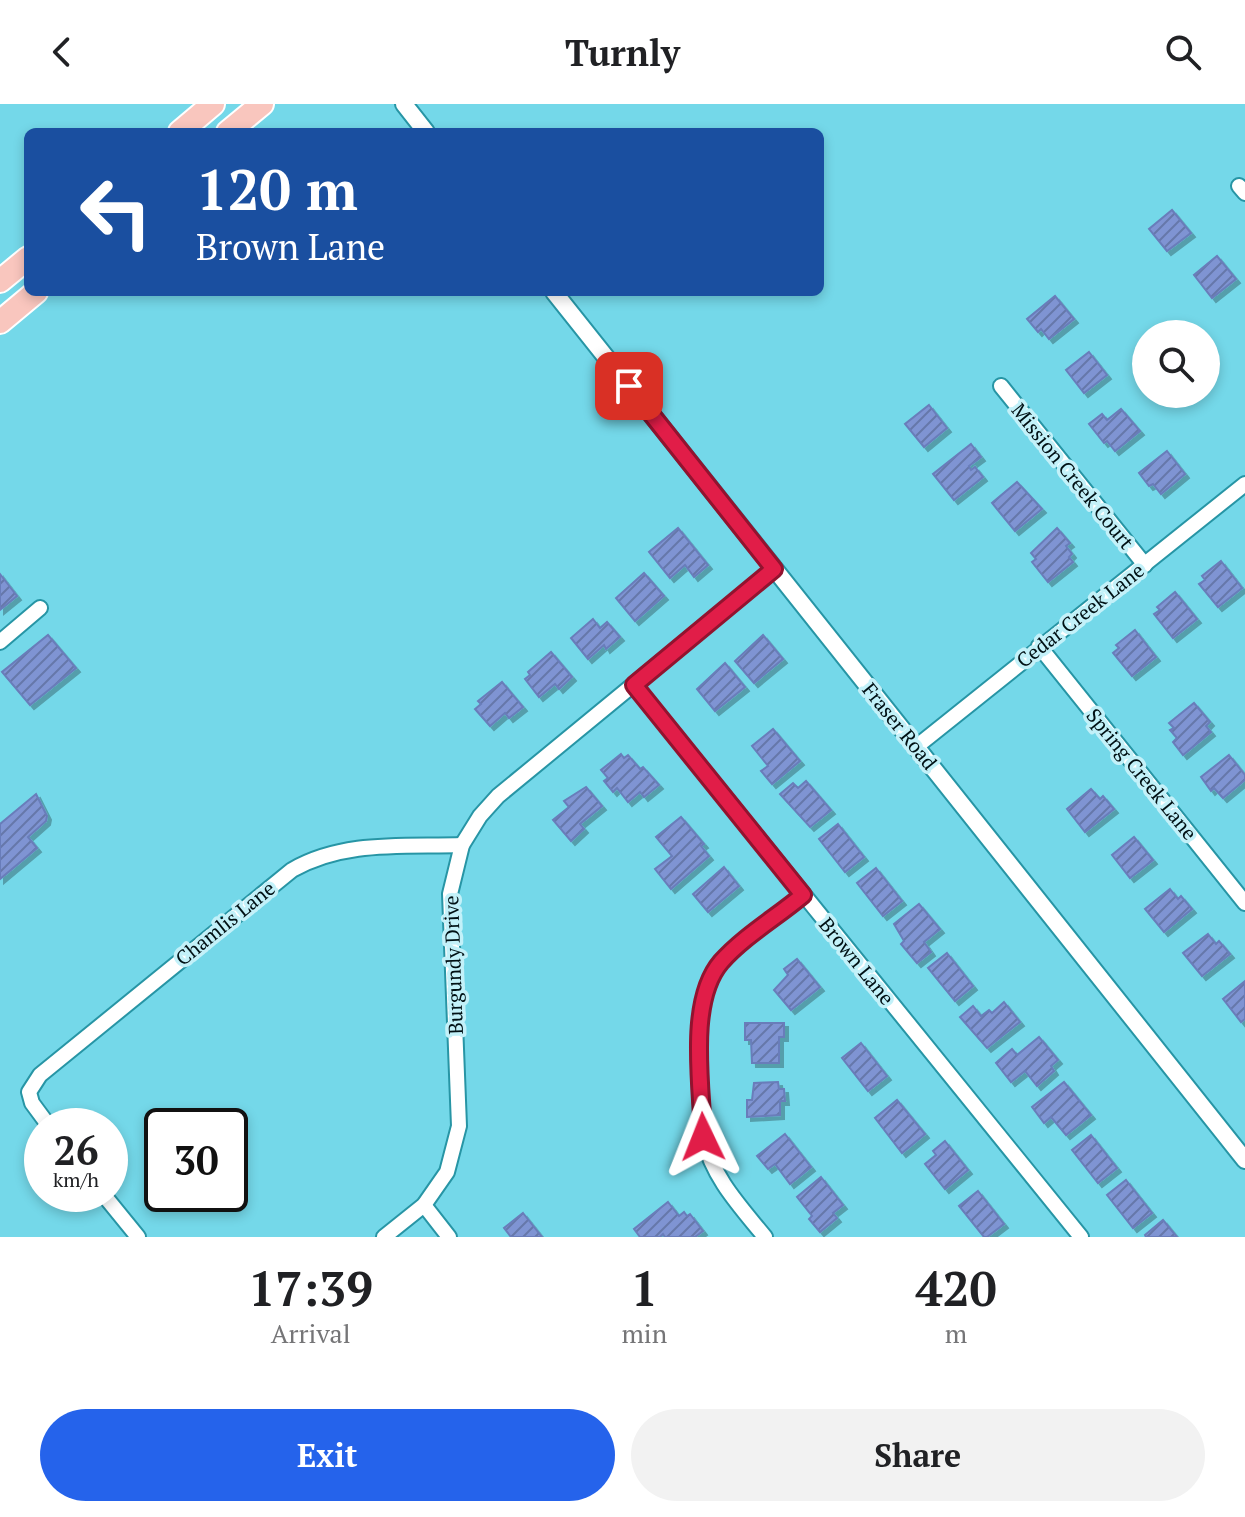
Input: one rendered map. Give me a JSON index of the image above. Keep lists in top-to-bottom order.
{
  "streets": {
    "street": [
      "Mission Creek Court",
      "Cedar Creek Lane",
      "Fraser Road",
      "Spring Creek Lane",
      "Chamlis Lane",
      "Brown Lane",
      "Burgundy Drive"
    ]
  },
  "crossings": [
    ["Mission Creek Court", "Cedar Creek Lane"],
    ["Cedar Creek Lane", "Fraser Road"],
    ["Cedar Creek Lane", "Spring Creek Lane"],
    ["Fraser Road", "Burgundy Drive"],
    ["Chamlis Lane", "Burgundy Drive"],
    ["Brown Lane", "Burgundy Drive"]
  ],
  "page": {
    "header": "Turnly",
    "turn": ["120 m", "Brown Lane"],
    "speed": "26 km/h",
    "limit": "30",
    "eta": [
      "17:39",
      "Arrival",
      "1",
      "min",
      "420",
      "m"
    ],
    "buttons": ["Exit", "Share"]
  }
}
